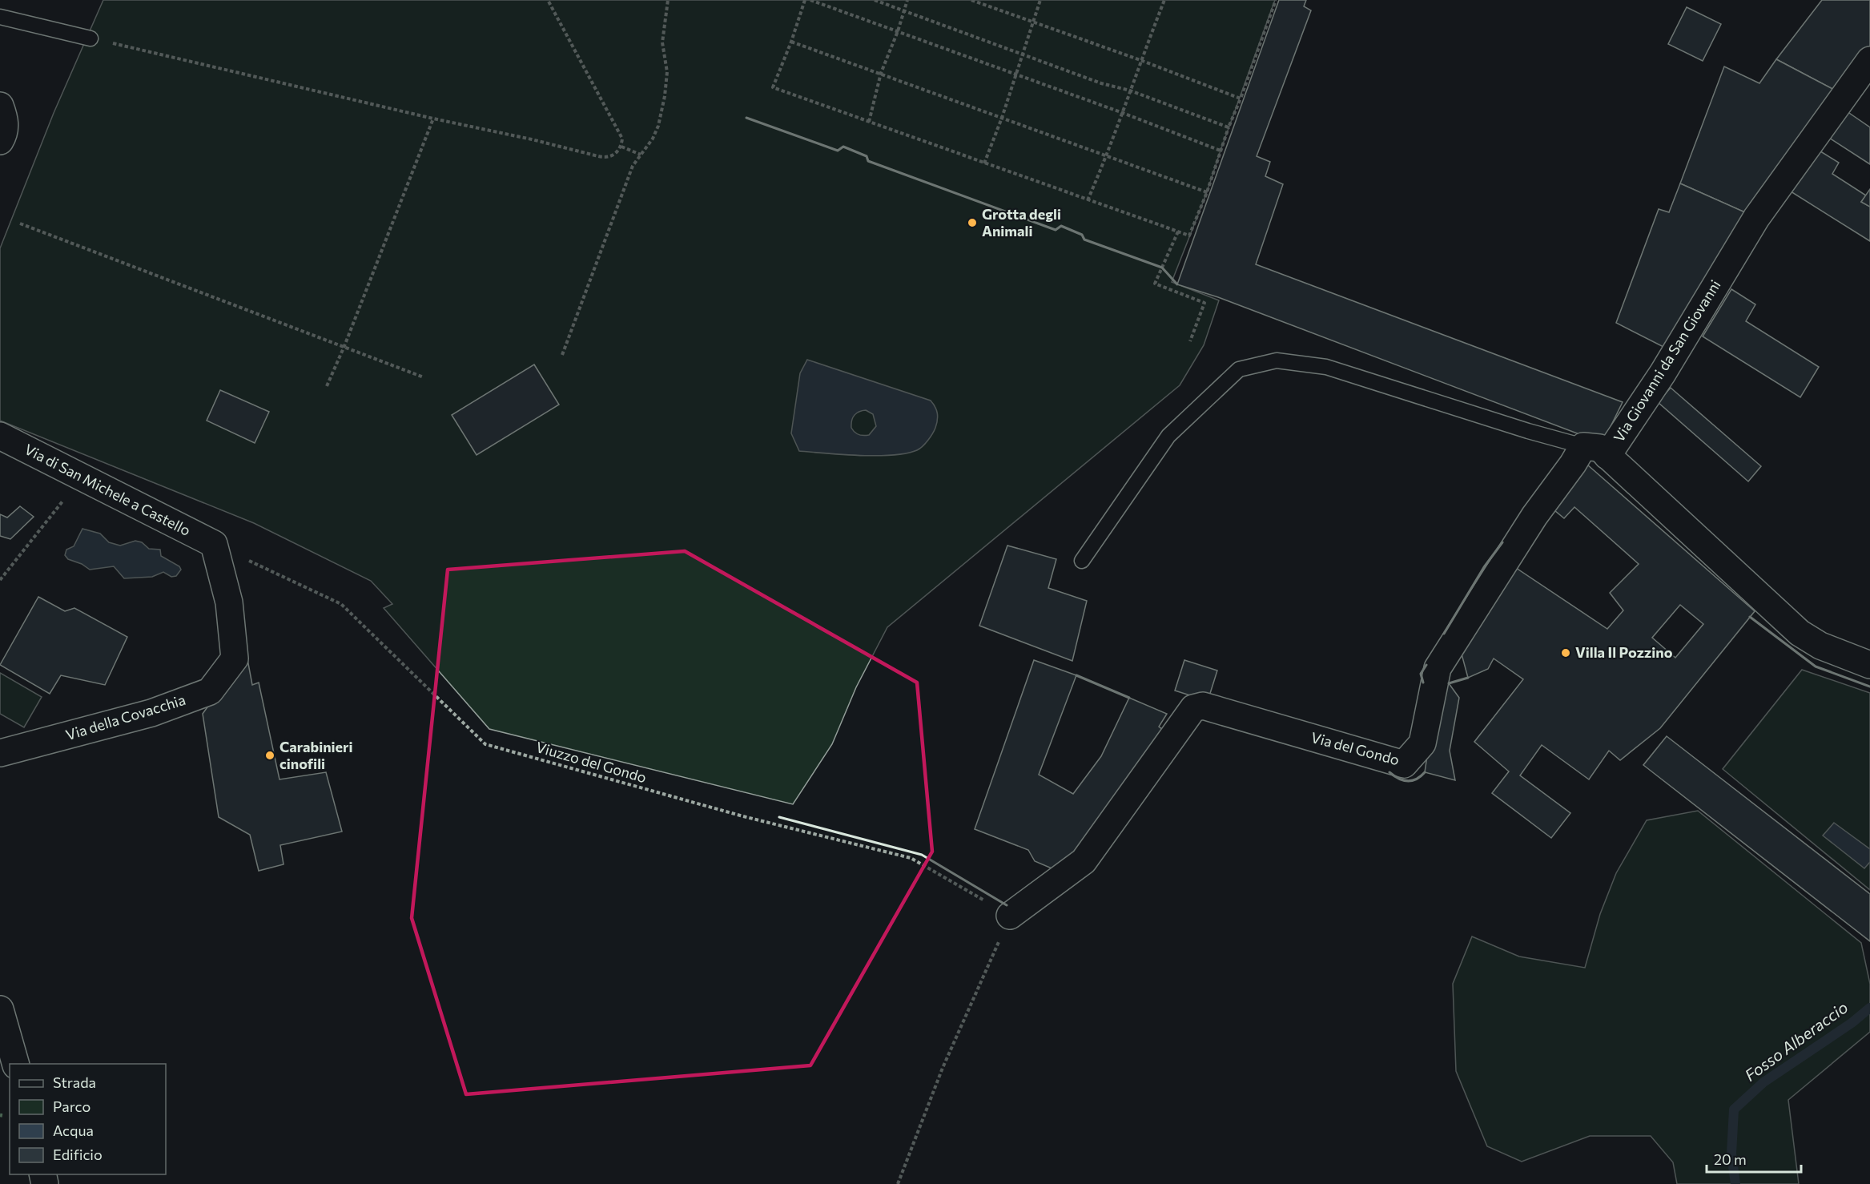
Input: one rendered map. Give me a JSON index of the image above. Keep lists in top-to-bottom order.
{
  "streets": {
    "street": [
      "Via Giovanni da San Giovanni",
      "Via di San Michele a Castello",
      "Via della Covacchia",
      "Via del Gondo"
    ],
    "path": ["Viuzzo del Gondo"]
  },
  "crossings": [
    ["Via di San Michele a Castello", "Via della Covacchia"],
    ["Via di San Michele a Castello", "Viuzzo del Gondo"],
    ["Via della Covacchia", "Viuzzo del Gondo"],
    ["Via del Gondo", "Viuzzo del Gondo"]
  ],
  "water": ["Fosso Alberaccio"],
  "places": ["Grotta degli Animali", "Villa Il Pozzino", "Carabinieri cinofili"],
  "legend": [
    "Strada",
    "Parco",
    "Acqua",
    "Edificio"
  ],
  "scale_bar": "20 m"
}
